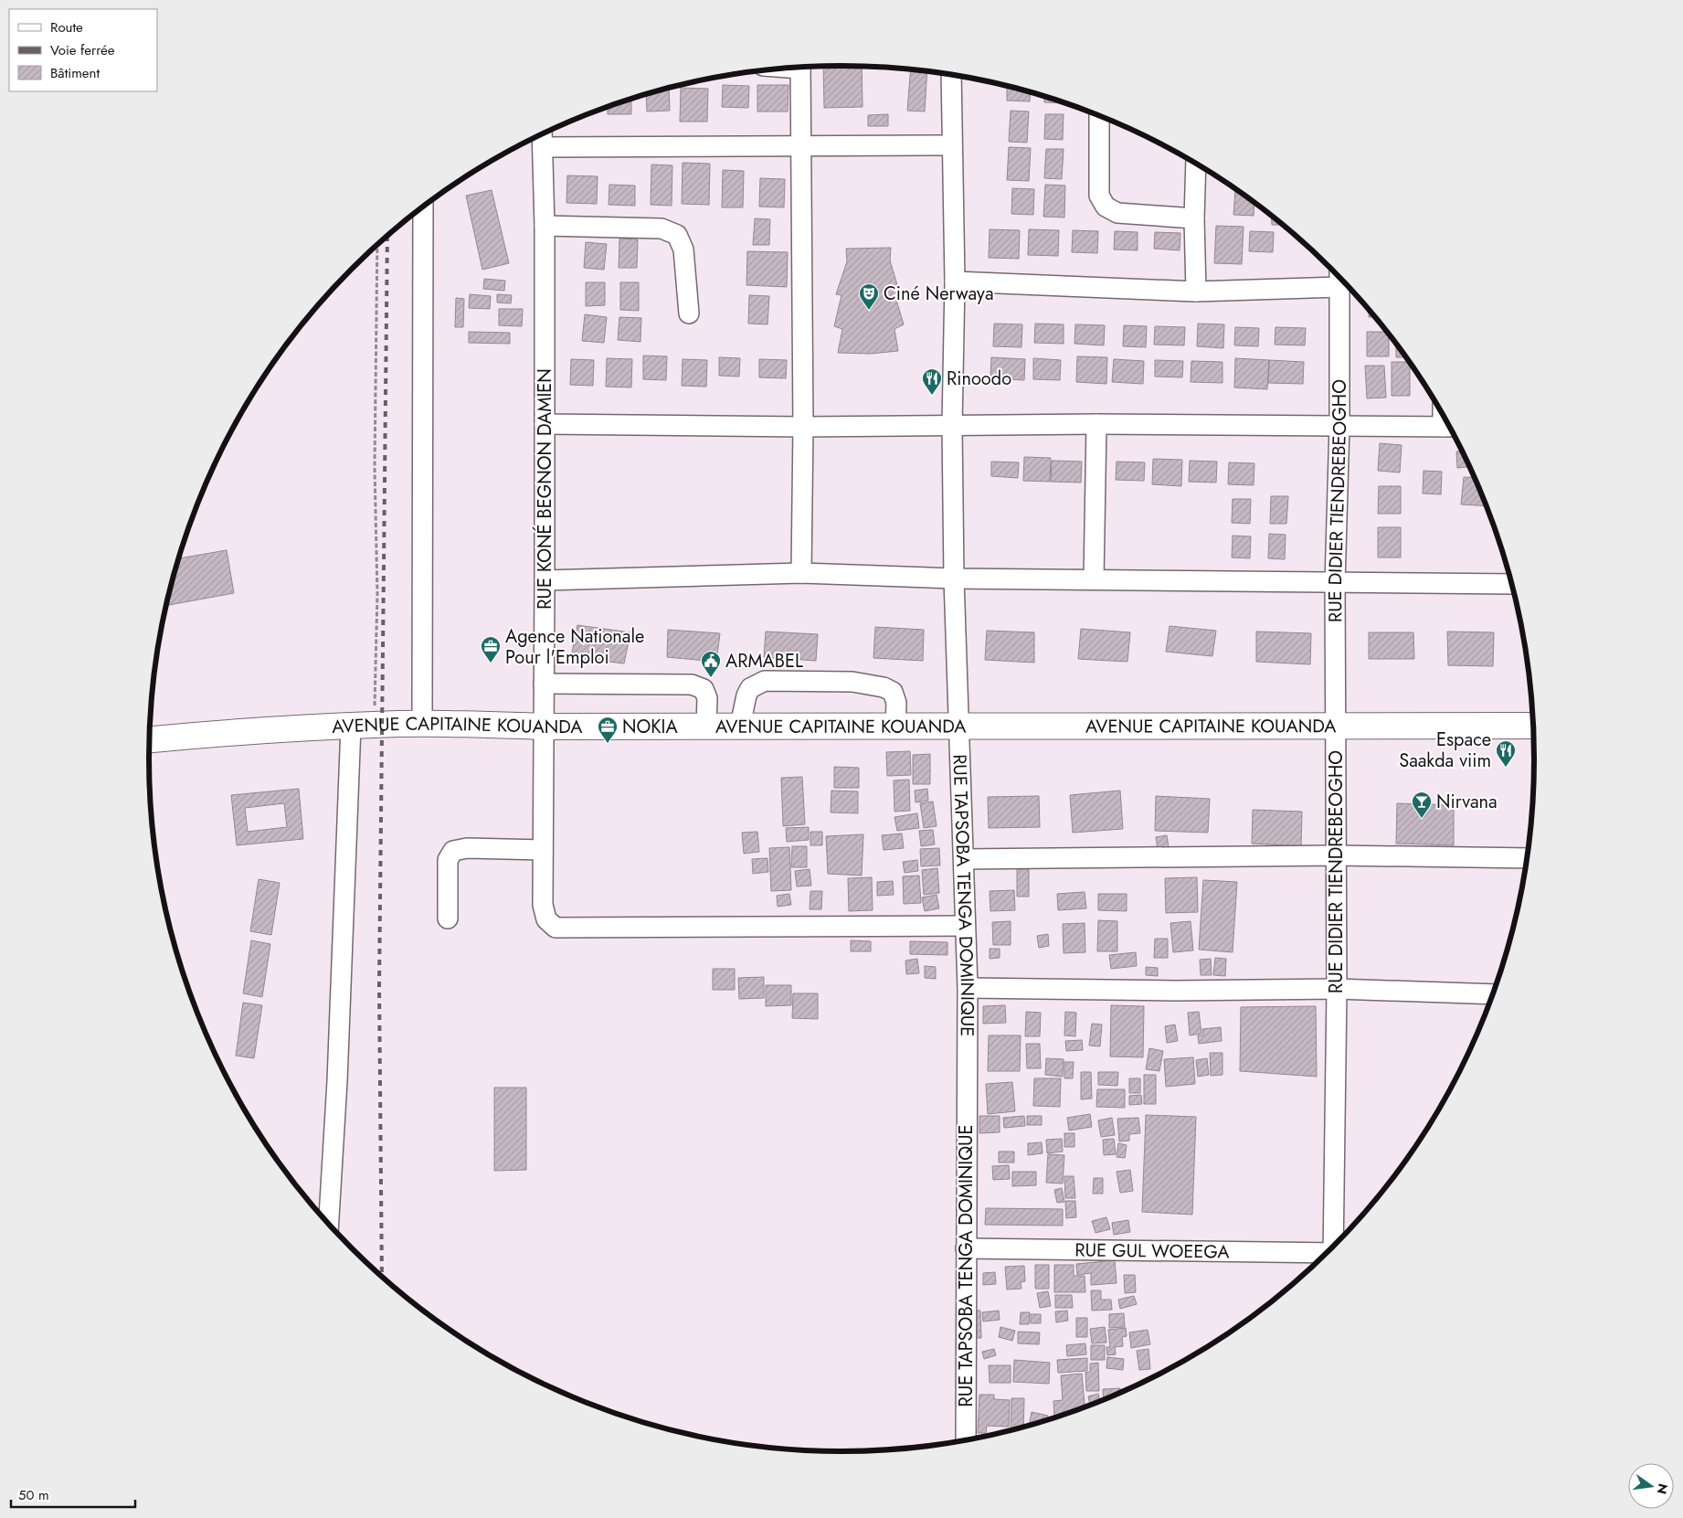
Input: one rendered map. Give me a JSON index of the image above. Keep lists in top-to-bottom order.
{
  "streets": {
    "street": [
      "RUE KONÉ BEGNON DAMIEN",
      "RUE DIDIER TIENDREBEOGHO",
      "AVENUE CAPITAINE KOUANDA",
      "RUE TAPSOBA TENGA DOMINIQUE",
      "RUE GUL WOEEGA"
    ]
  },
  "crossings": [
    ["RUE KONÉ BEGNON DAMIEN", "AVENUE CAPITAINE KOUANDA"],
    ["RUE KONÉ BEGNON DAMIEN", "RUE TAPSOBA TENGA DOMINIQUE"],
    ["RUE DIDIER TIENDREBEOGHO", "AVENUE CAPITAINE KOUANDA"],
    ["AVENUE CAPITAINE KOUANDA", "RUE TAPSOBA TENGA DOMINIQUE"],
    ["RUE TAPSOBA TENGA DOMINIQUE", "RUE GUL WOEEGA"]
  ],
  "places": {
    "theatre": ["Ciné Nerwaya"],
    "restaurant": ["Rinoodo", "Espace Saakda viim"],
    "office": ["Agence Nationale Pour l'Emploi", "NOKIA"],
    "public building": ["ARMABEL"],
    "bar": ["Nirvana"]
  },
  "legend": ["Route", "Voie ferrée", "Bâtiment"],
  "scale_bar": "50 m",
  "north": "right"
}
